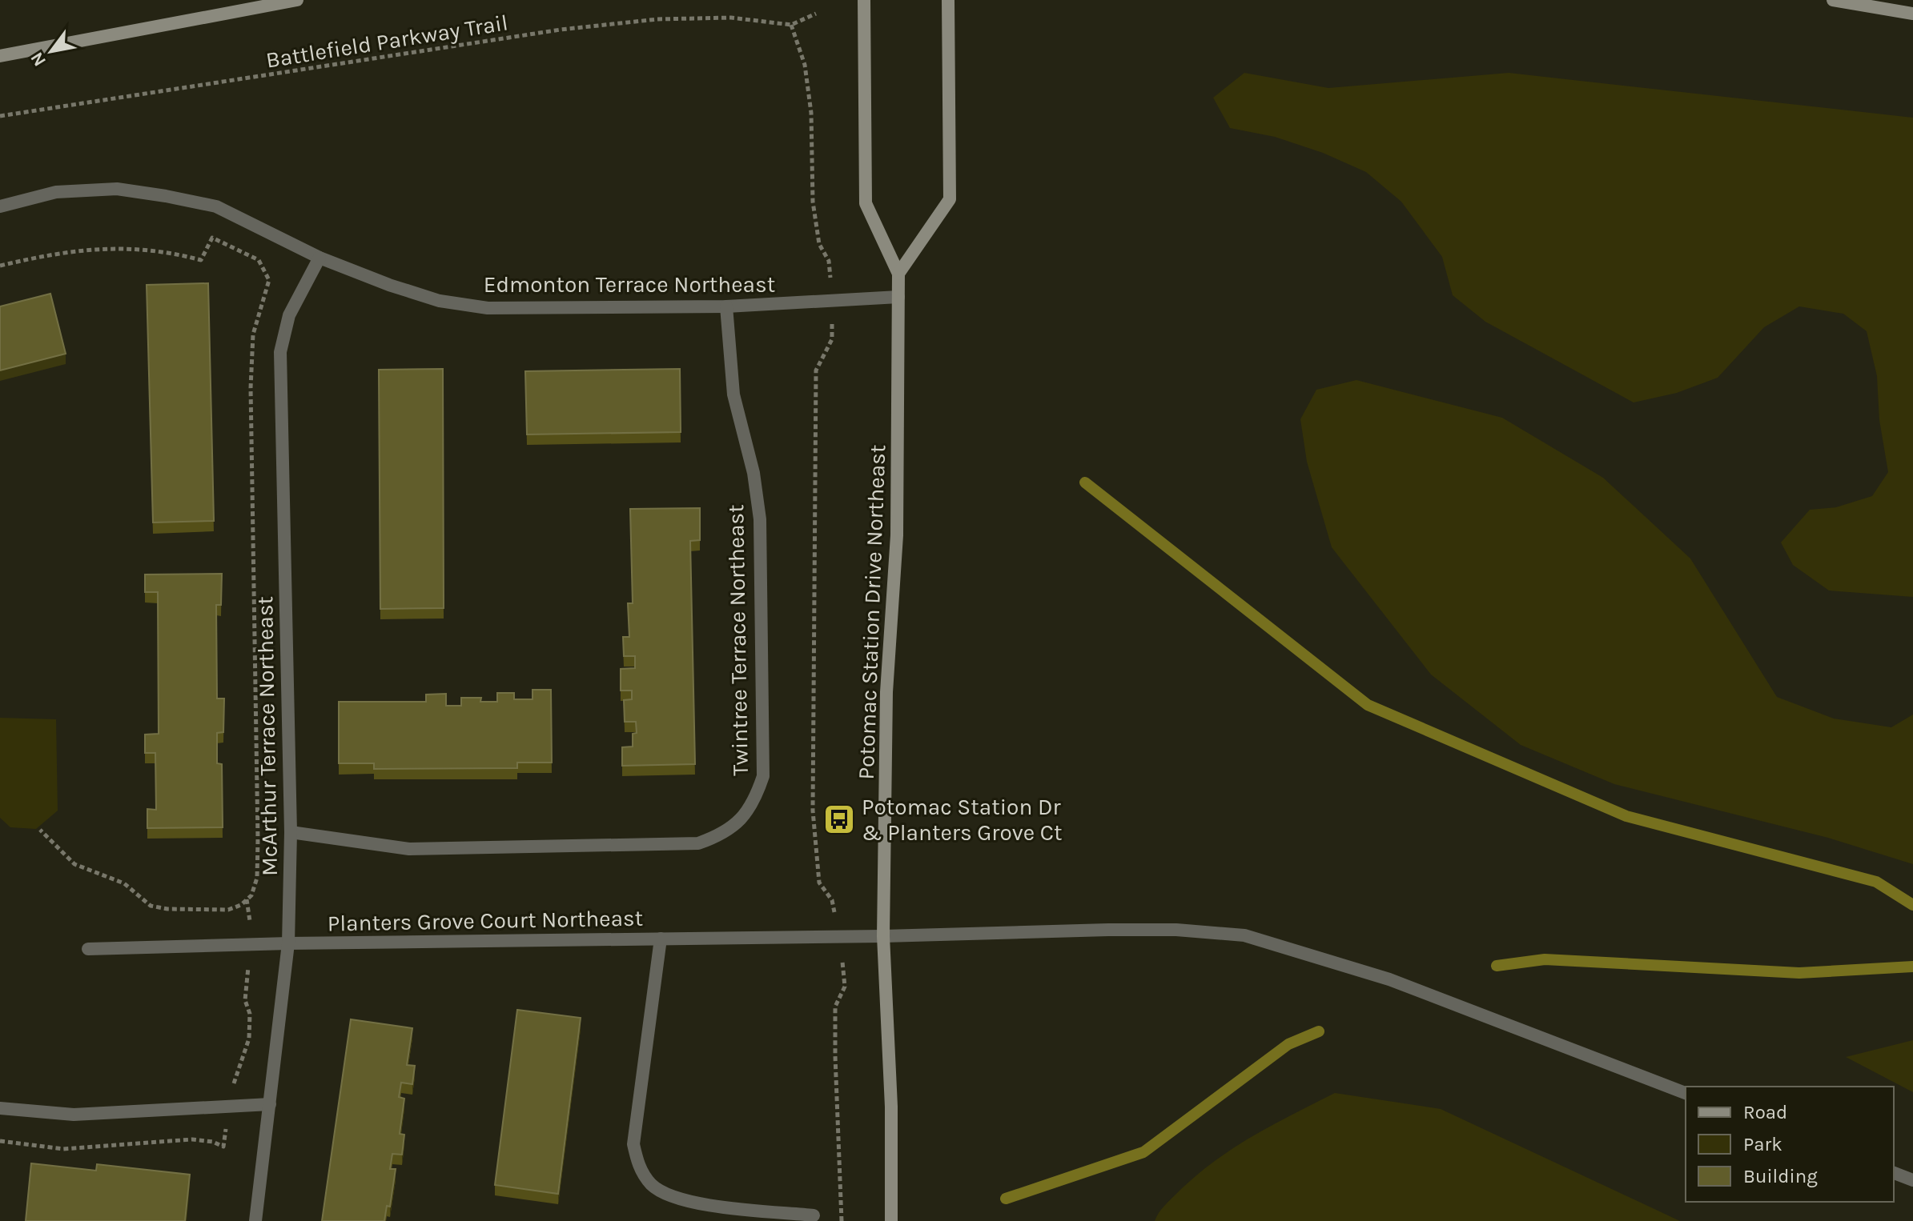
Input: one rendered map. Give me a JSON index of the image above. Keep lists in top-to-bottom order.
{
  "streets": {
    "street": [
      "Edmonton Terrace Northeast",
      "Potomac Station Drive Northeast",
      "Twintree Terrace Northeast",
      "McArthur Terrace Northeast",
      "Planters Grove Court Northeast"
    ],
    "path": ["Battlefield Parkway Trail"]
  },
  "crossings": [
    ["Edmonton Terrace Northeast", "Potomac Station Drive Northeast"],
    ["Edmonton Terrace Northeast", "Twintree Terrace Northeast"],
    ["Edmonton Terrace Northeast", "McArthur Terrace Northeast"],
    ["Potomac Station Drive Northeast", "Planters Grove Court Northeast"],
    ["Twintree Terrace Northeast", "McArthur Terrace Northeast"],
    ["McArthur Terrace Northeast", "Planters Grove Court Northeast"]
  ],
  "places": {
    "bus stop": ["Potomac Station Dr & Planters Grove Ct"]
  },
  "legend": ["Road", "Park", "Building"],
  "north": "bottom left"
}
